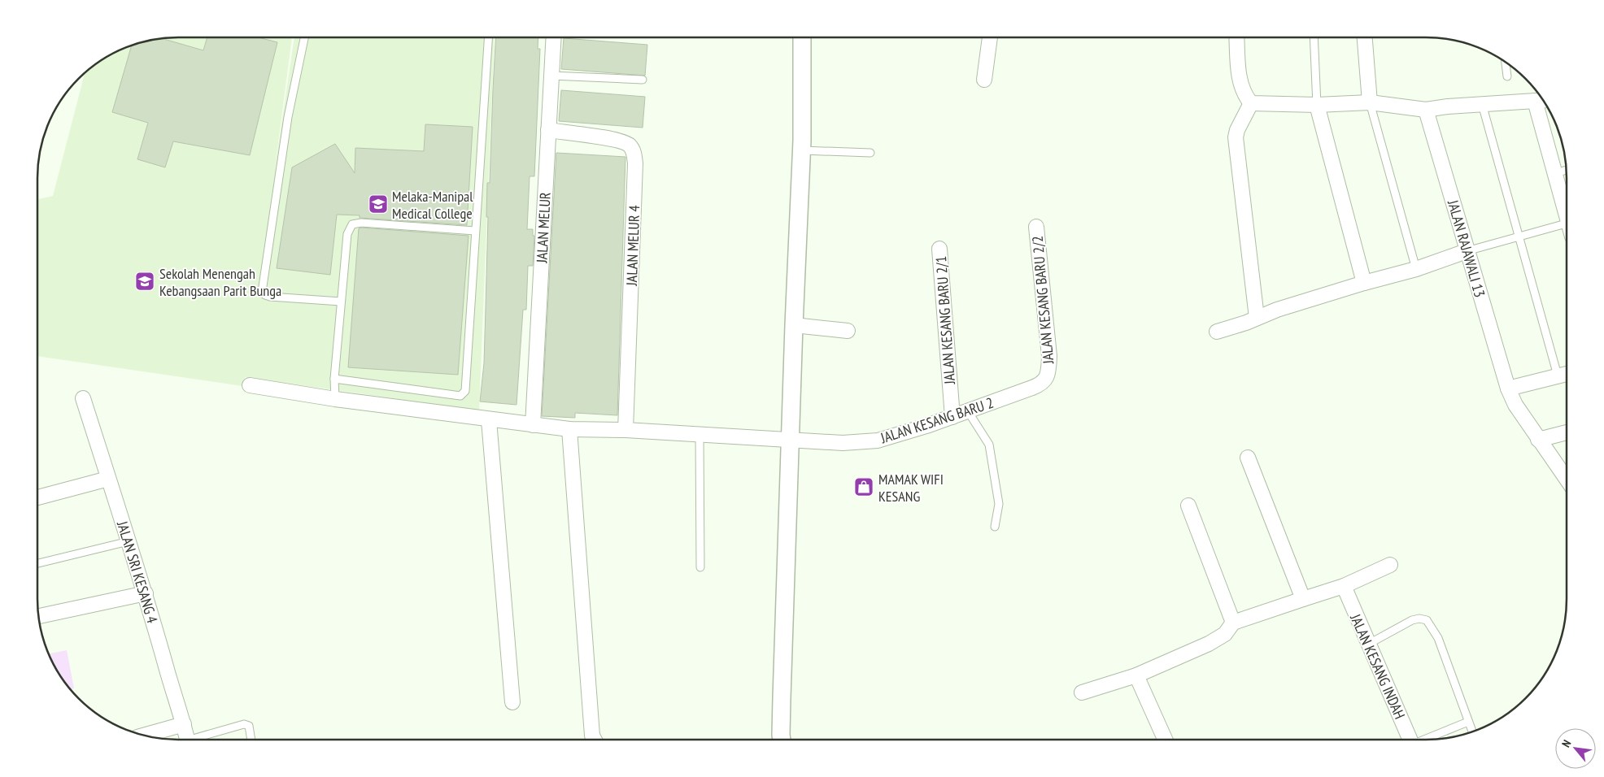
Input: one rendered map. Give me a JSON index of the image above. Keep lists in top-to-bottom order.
{
  "streets": {
    "street": [
      "JALAN MELUR",
      "JALAN MELUR 4",
      "JALAN RAJAWALI 13",
      "JALAN KESANG BARU 2/2",
      "JALAN KESANG BARU 2/1",
      "JALAN KESANG BARU 2",
      "JALAN SRI KESANG 4",
      "JALAN KESANG INDAH"
    ]
  },
  "crossings": [
    ["JALAN MELUR", "JALAN MELUR 4"],
    ["JALAN KESANG BARU 2/2", "JALAN KESANG BARU 2"],
    ["JALAN KESANG BARU 2/1", "JALAN KESANG BARU 2"]
  ],
  "places": {
    "school or university": ["Melaka-Manipal Medical College", "Sekolah Menengah Kebangsaan Parit Bunga"],
    "shop": ["MAMAK WIFI KESANG"]
  },
  "north": "top left"
}
